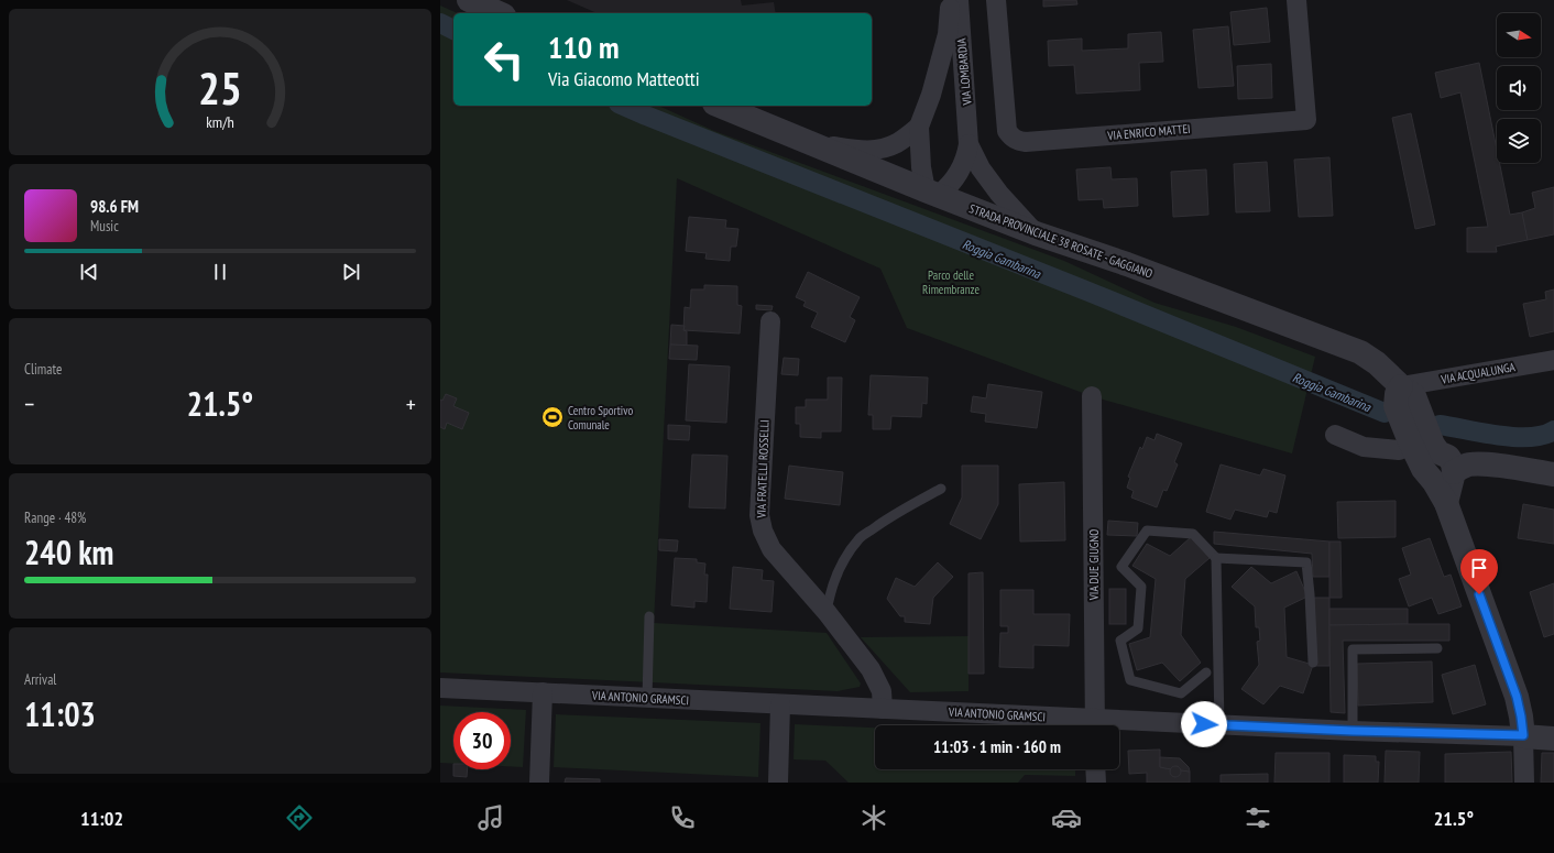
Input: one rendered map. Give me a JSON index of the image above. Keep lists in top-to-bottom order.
{
  "streets": {
    "street": [
      "VIA LOMBARDIA",
      "VIA ENRICO MATTEI",
      "STRADA PROVINCIALE 38 ROSATE - GAGGIANO",
      "VIA ACQUALUNGA",
      "VIA FRATELLI ROSSELLI",
      "VIA DUE GIUGNO",
      "VIA ANTONIO GRAMSCI"
    ]
  },
  "crossings": [
    ["VIA LOMBARDIA", "STRADA PROVINCIALE 38 ROSATE - GAGGIANO"],
    ["STRADA PROVINCIALE 38 ROSATE - GAGGIANO", "VIA ACQUALUNGA"],
    ["VIA FRATELLI ROSSELLI", "VIA ANTONIO GRAMSCI"]
  ],
  "water": ["Roggia Gambarina"],
  "parks": ["Parco delle Rimembranze"],
  "places": {
    "sports": ["Centro Sportivo Comunale"]
  },
  "north": "right",
  "page": {
    "turn": ["110 m", "Via Giacomo Matteotti"],
    "song": ["98.6 FM", "Music"],
    "tile": [
      "Climate",
      ["Range · 48%", "240 km"],
      ["Arrival", "11:03"]
    ],
    "heat": ["−", "21.5°", "+"],
    "limit": "30",
    "trip": "11:03 · 1 min · 160 m",
    "tabs": ["11:02", "21.5°"],
    "gauge": ["25", "km/h"]
  }
}
